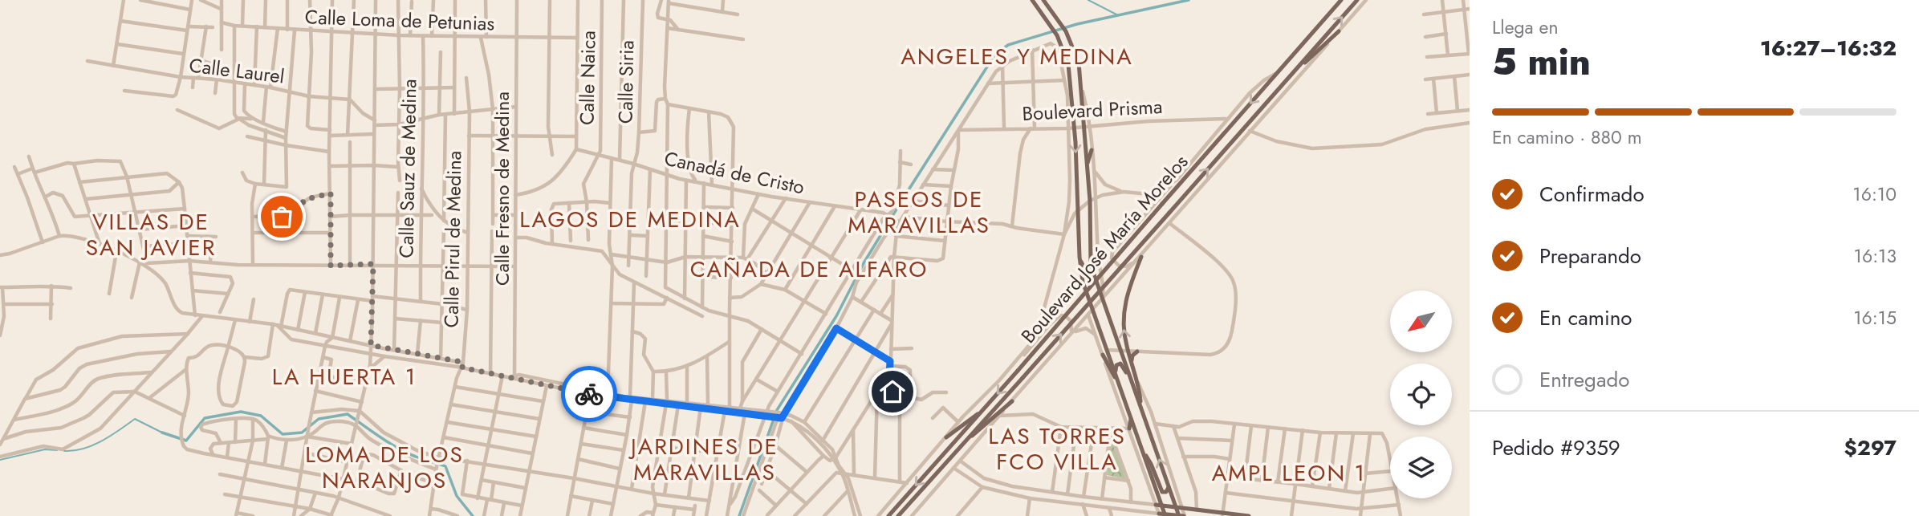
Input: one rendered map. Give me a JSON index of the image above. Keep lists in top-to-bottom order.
{
  "streets": {
    "main road": ["Boulevard José María Morelos"],
    "street": [
      "Calle Loma de Petunias",
      "Calle Laurel",
      "Calle Naica",
      "Calle Siria",
      "Boulevard Prisma",
      "Calle Sauz de Medina",
      "Canadá de Cristo",
      "Calle Fresno de Medina",
      "Calle Pirul de Medina"
    ]
  },
  "crossings": [
    ["Calle Loma de Petunias", "Calle Sauz de Medina"],
    ["Calle Loma de Petunias", "Calle Fresno de Medina"],
    ["Calle Naica", "Canadá de Cristo"],
    ["Calle Siria", "Canadá de Cristo"]
  ],
  "districts": [
    "ANGELES Y MEDINA",
    "PASEOS DE MARAVILLAS",
    "LAGOS DE MEDINA",
    "VILLAS DE SAN JAVIER",
    "CAÑADA DE ALFARO",
    "LA HUERTA 1",
    "LAS TORRES FCO VILLA",
    "JARDINES DE MARAVILLAS",
    "LOMA DE LOS NARANJOS",
    "AMPL LEON 1"
  ],
  "north": "bottom left",
  "page": {
    "heading": ["5 min", "Llega en", "16:27–16:32"],
    "panel": ["Pedido #9359", "$297"],
    "bar": "En camino · 880 m",
    "list": [
      ["Confirmado", "16:10"],
      ["Preparando", "16:13"],
      ["En camino", "16:15"],
      "Entregado"
    ]
  }
}
